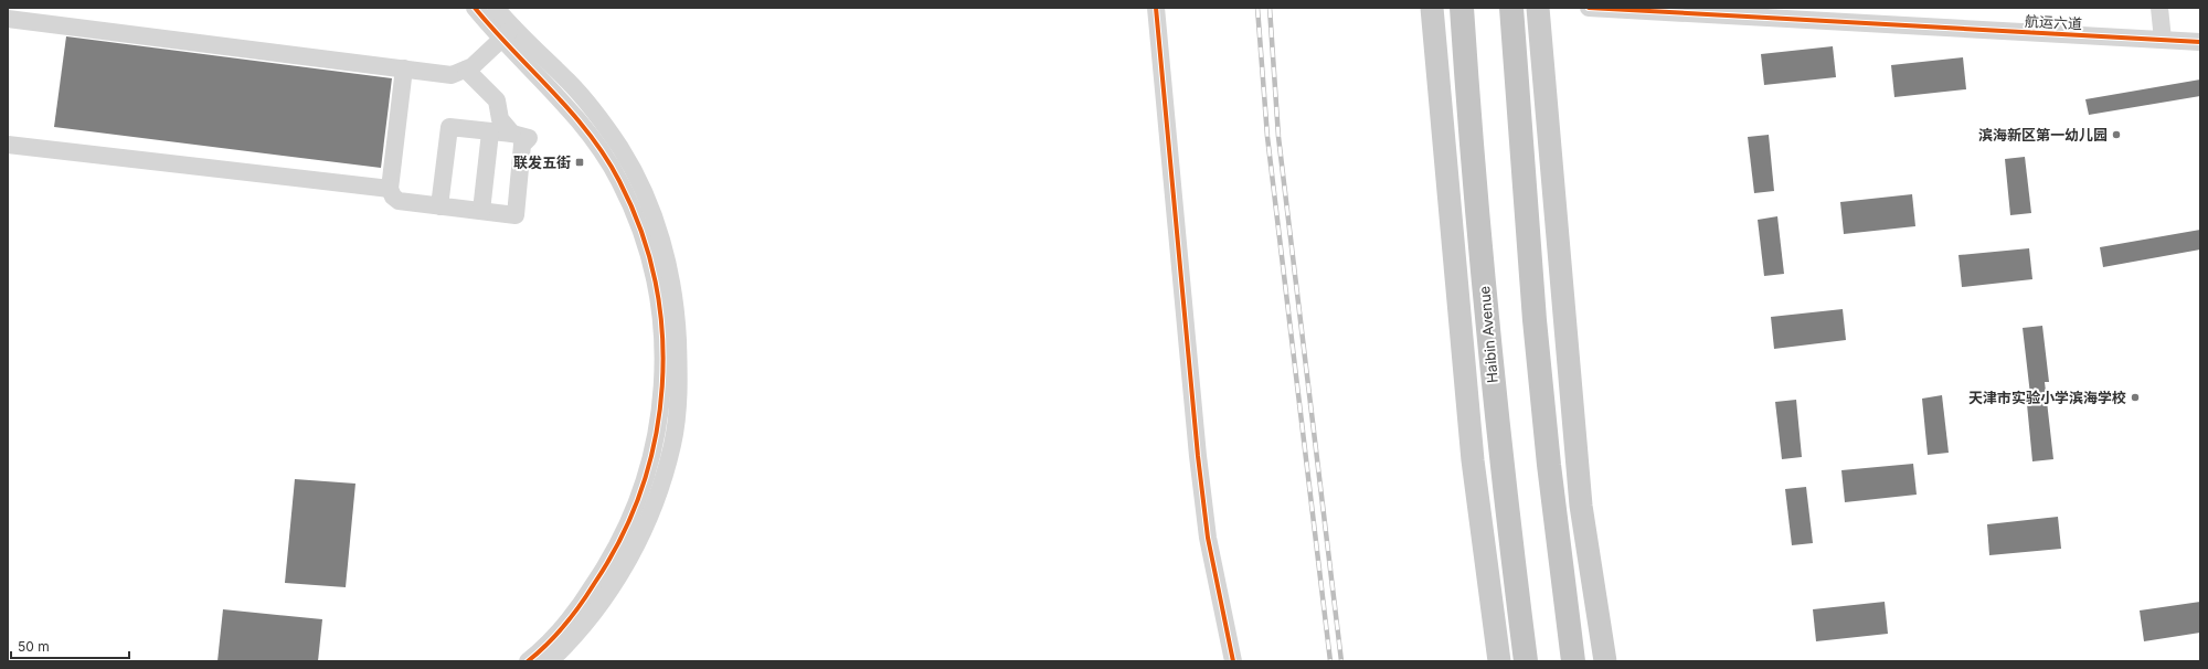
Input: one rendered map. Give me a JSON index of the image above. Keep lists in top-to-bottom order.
{
  "streets": {
    "highway": ["Haibin Avenue"],
    "street": ["航运六道"]
  },
  "places": {
    "other": ["滨海新区第一幼儿园", "天津市实验小学滨海学校"],
    "transit": ["联发五街"]
  },
  "scale_bar": "50 m"
}
